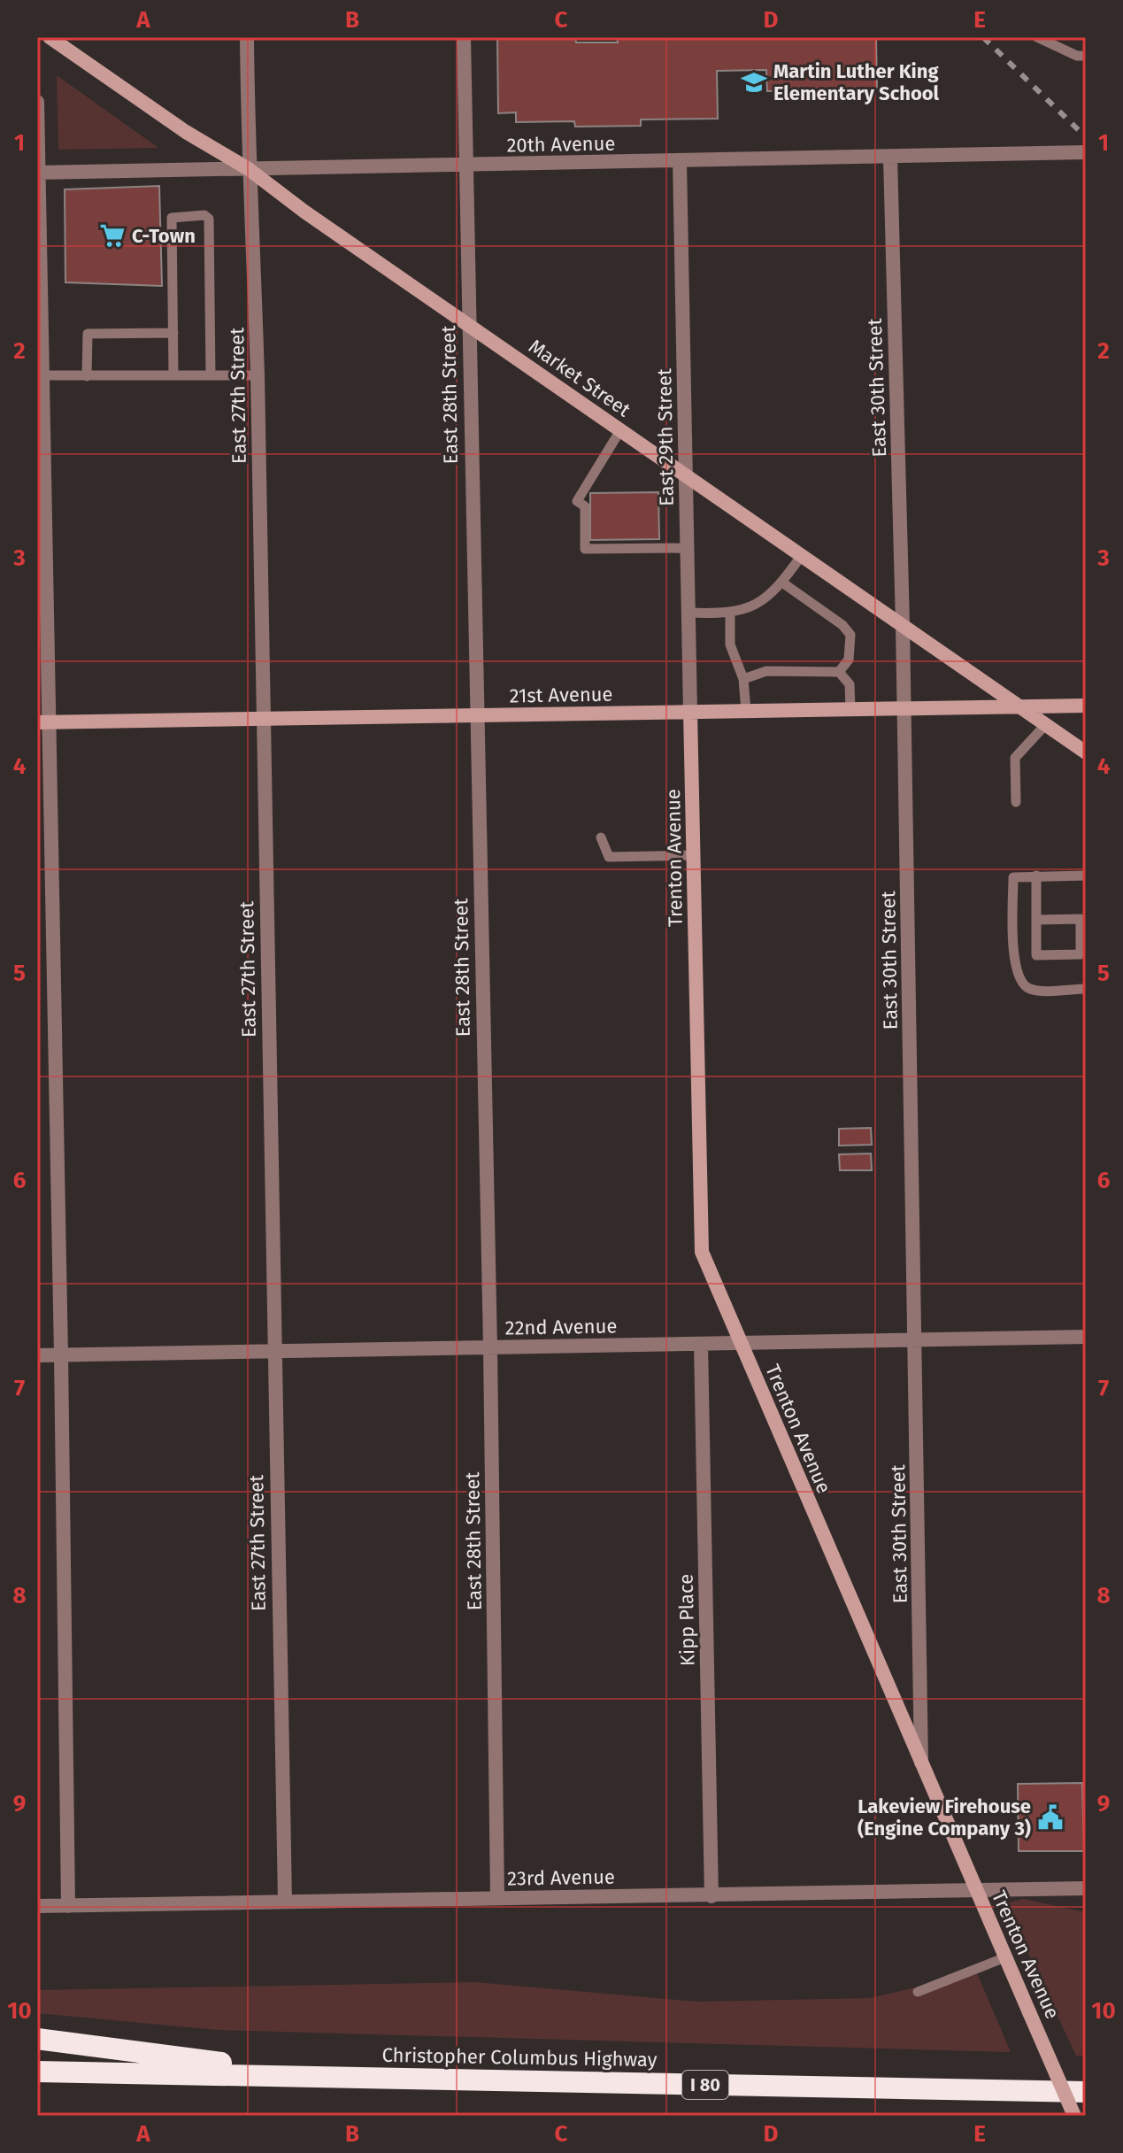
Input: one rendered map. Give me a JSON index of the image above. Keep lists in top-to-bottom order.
{
  "streets": {
    "highway": ["Christopher Columbus Highway", "I 80"],
    "street": [
      "20th Avenue",
      "Market Street",
      "East 30th Street",
      "East 28th Street",
      "East 27th Street",
      "East 29th Street",
      "21st Avenue",
      "Trenton Avenue",
      "22nd Avenue",
      "Kipp Place",
      "23rd Avenue"
    ]
  },
  "crossings": [
    ["20th Avenue", "Market Street"],
    ["20th Avenue", "East 30th Street"],
    ["20th Avenue", "East 28th Street"],
    ["20th Avenue", "East 27th Street"],
    ["20th Avenue", "East 29th Street"],
    ["Market Street", "East 30th Street"],
    ["Market Street", "East 28th Street"],
    ["Market Street", "East 27th Street"],
    ["Market Street", "East 29th Street"],
    ["Market Street", "21st Avenue"],
    ["East 30th Street", "21st Avenue"],
    ["East 30th Street", "Trenton Avenue"],
    ["East 30th Street", "22nd Avenue"],
    ["East 28th Street", "21st Avenue"],
    ["East 28th Street", "22nd Avenue"],
    ["East 28th Street", "23rd Avenue"],
    ["East 27th Street", "21st Avenue"],
    ["East 27th Street", "22nd Avenue"],
    ["East 27th Street", "23rd Avenue"],
    ["East 29th Street", "21st Avenue"],
    ["East 29th Street", "Trenton Avenue"],
    ["21st Avenue", "Trenton Avenue"],
    ["Trenton Avenue", "22nd Avenue"],
    ["Trenton Avenue", "23rd Avenue"],
    ["22nd Avenue", "Kipp Place"],
    ["Kipp Place", "23rd Avenue"]
  ],
  "places": {
    "school or university": ["Martin Luther King Elementary School"],
    "supermarket": ["C-Town"],
    "public building": ["Lakeview Firehouse (Engine Company 3)"]
  },
  "grid": {
    "columns": [
      "A",
      "B",
      "C",
      "D",
      "E"
    ],
    "rows": [
      "1",
      "2",
      "3",
      "4",
      "5",
      "6",
      "7",
      "8",
      "9",
      "10"
    ]
  }
}
